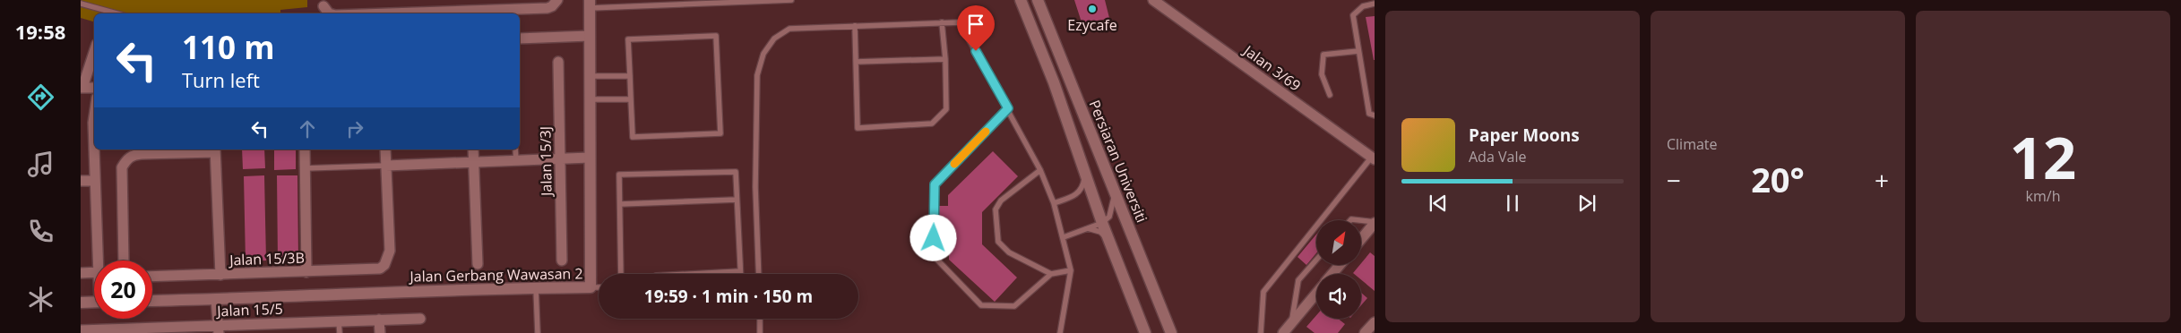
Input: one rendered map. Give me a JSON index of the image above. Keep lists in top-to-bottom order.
{
  "streets": {
    "street": [
      "Jalan 3/69",
      "Jalan 15/3J",
      "Persiaran Universiti",
      "Jalan 15/3B",
      "Jalan Gerbang Wawasan 2",
      "Jalan 15/5"
    ]
  },
  "places": ["Ezycafe"],
  "north": "top right",
  "page": {
    "tabs": "19:58",
    "tile": [
      "Climate",
      ["12", "km/h"]
    ],
    "turn": ["110 m", "Turn left"],
    "song": ["Paper Moons", "Ada Vale"],
    "heat": ["−", "20°", "+"],
    "limit": "20",
    "trip": "19:59 · 1 min · 150 m"
  }
}
